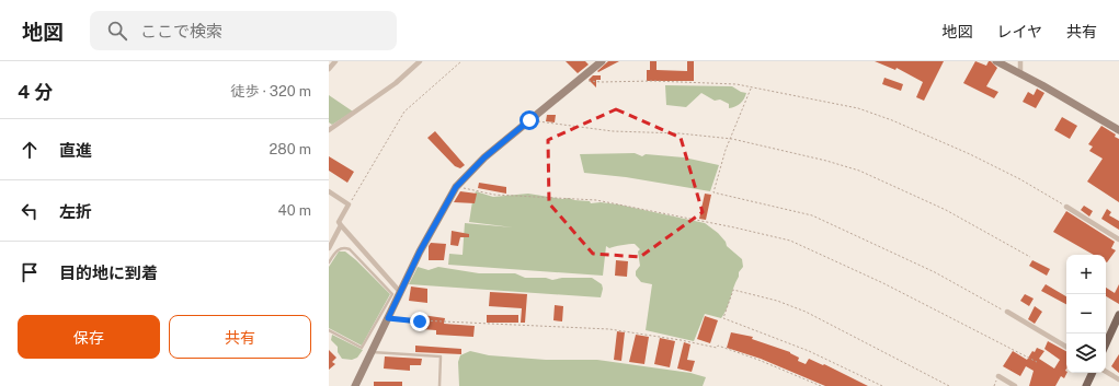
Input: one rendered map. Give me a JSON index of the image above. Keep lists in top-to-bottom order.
{
  "page": {
    "header": "地図",
    "search": "ここで検索",
    "nav": ["地図", "レイヤ", "共有"],
    "heading": ["4 分", "徒歩 · 320 m"],
    "list": [
      ["直進", "280 m"],
      ["左折", "40 m"],
      "目的地に到着"
    ],
    "map_buttons": ["+", "−"],
    "buttons": ["保存", "共有"]
  }
}
